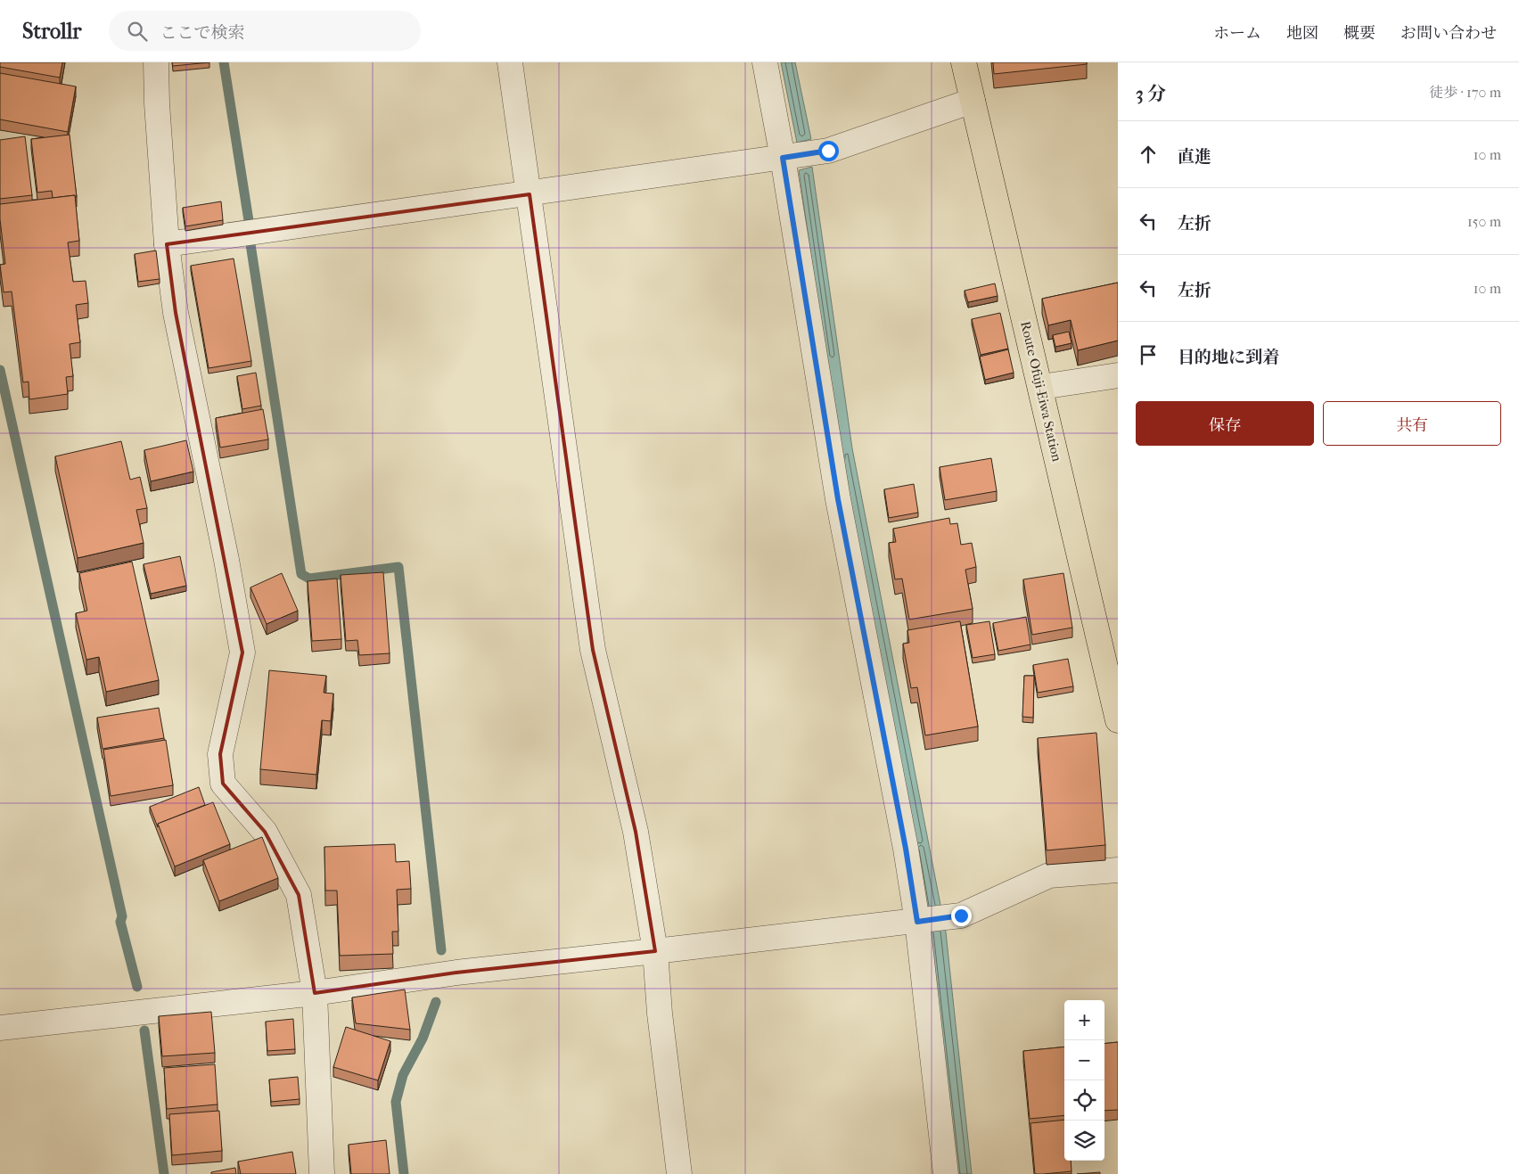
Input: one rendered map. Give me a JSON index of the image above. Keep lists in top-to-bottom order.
{
  "streets": {
    "main road": ["Route Ofuji-Eiwa Station"]
  },
  "page": {
    "header": "Strollr",
    "search": "ここで検索",
    "nav": [
      "ホーム",
      "地図",
      "概要",
      "お問い合わせ"
    ],
    "heading": ["3 分", "徒歩 · 170 m"],
    "list": [
      ["直進", "10 m"],
      ["左折", "150 m"],
      ["左折", "10 m"],
      "目的地に到着"
    ],
    "buttons": ["保存", "共有"],
    "map_buttons": ["+", "−"]
  }
}
